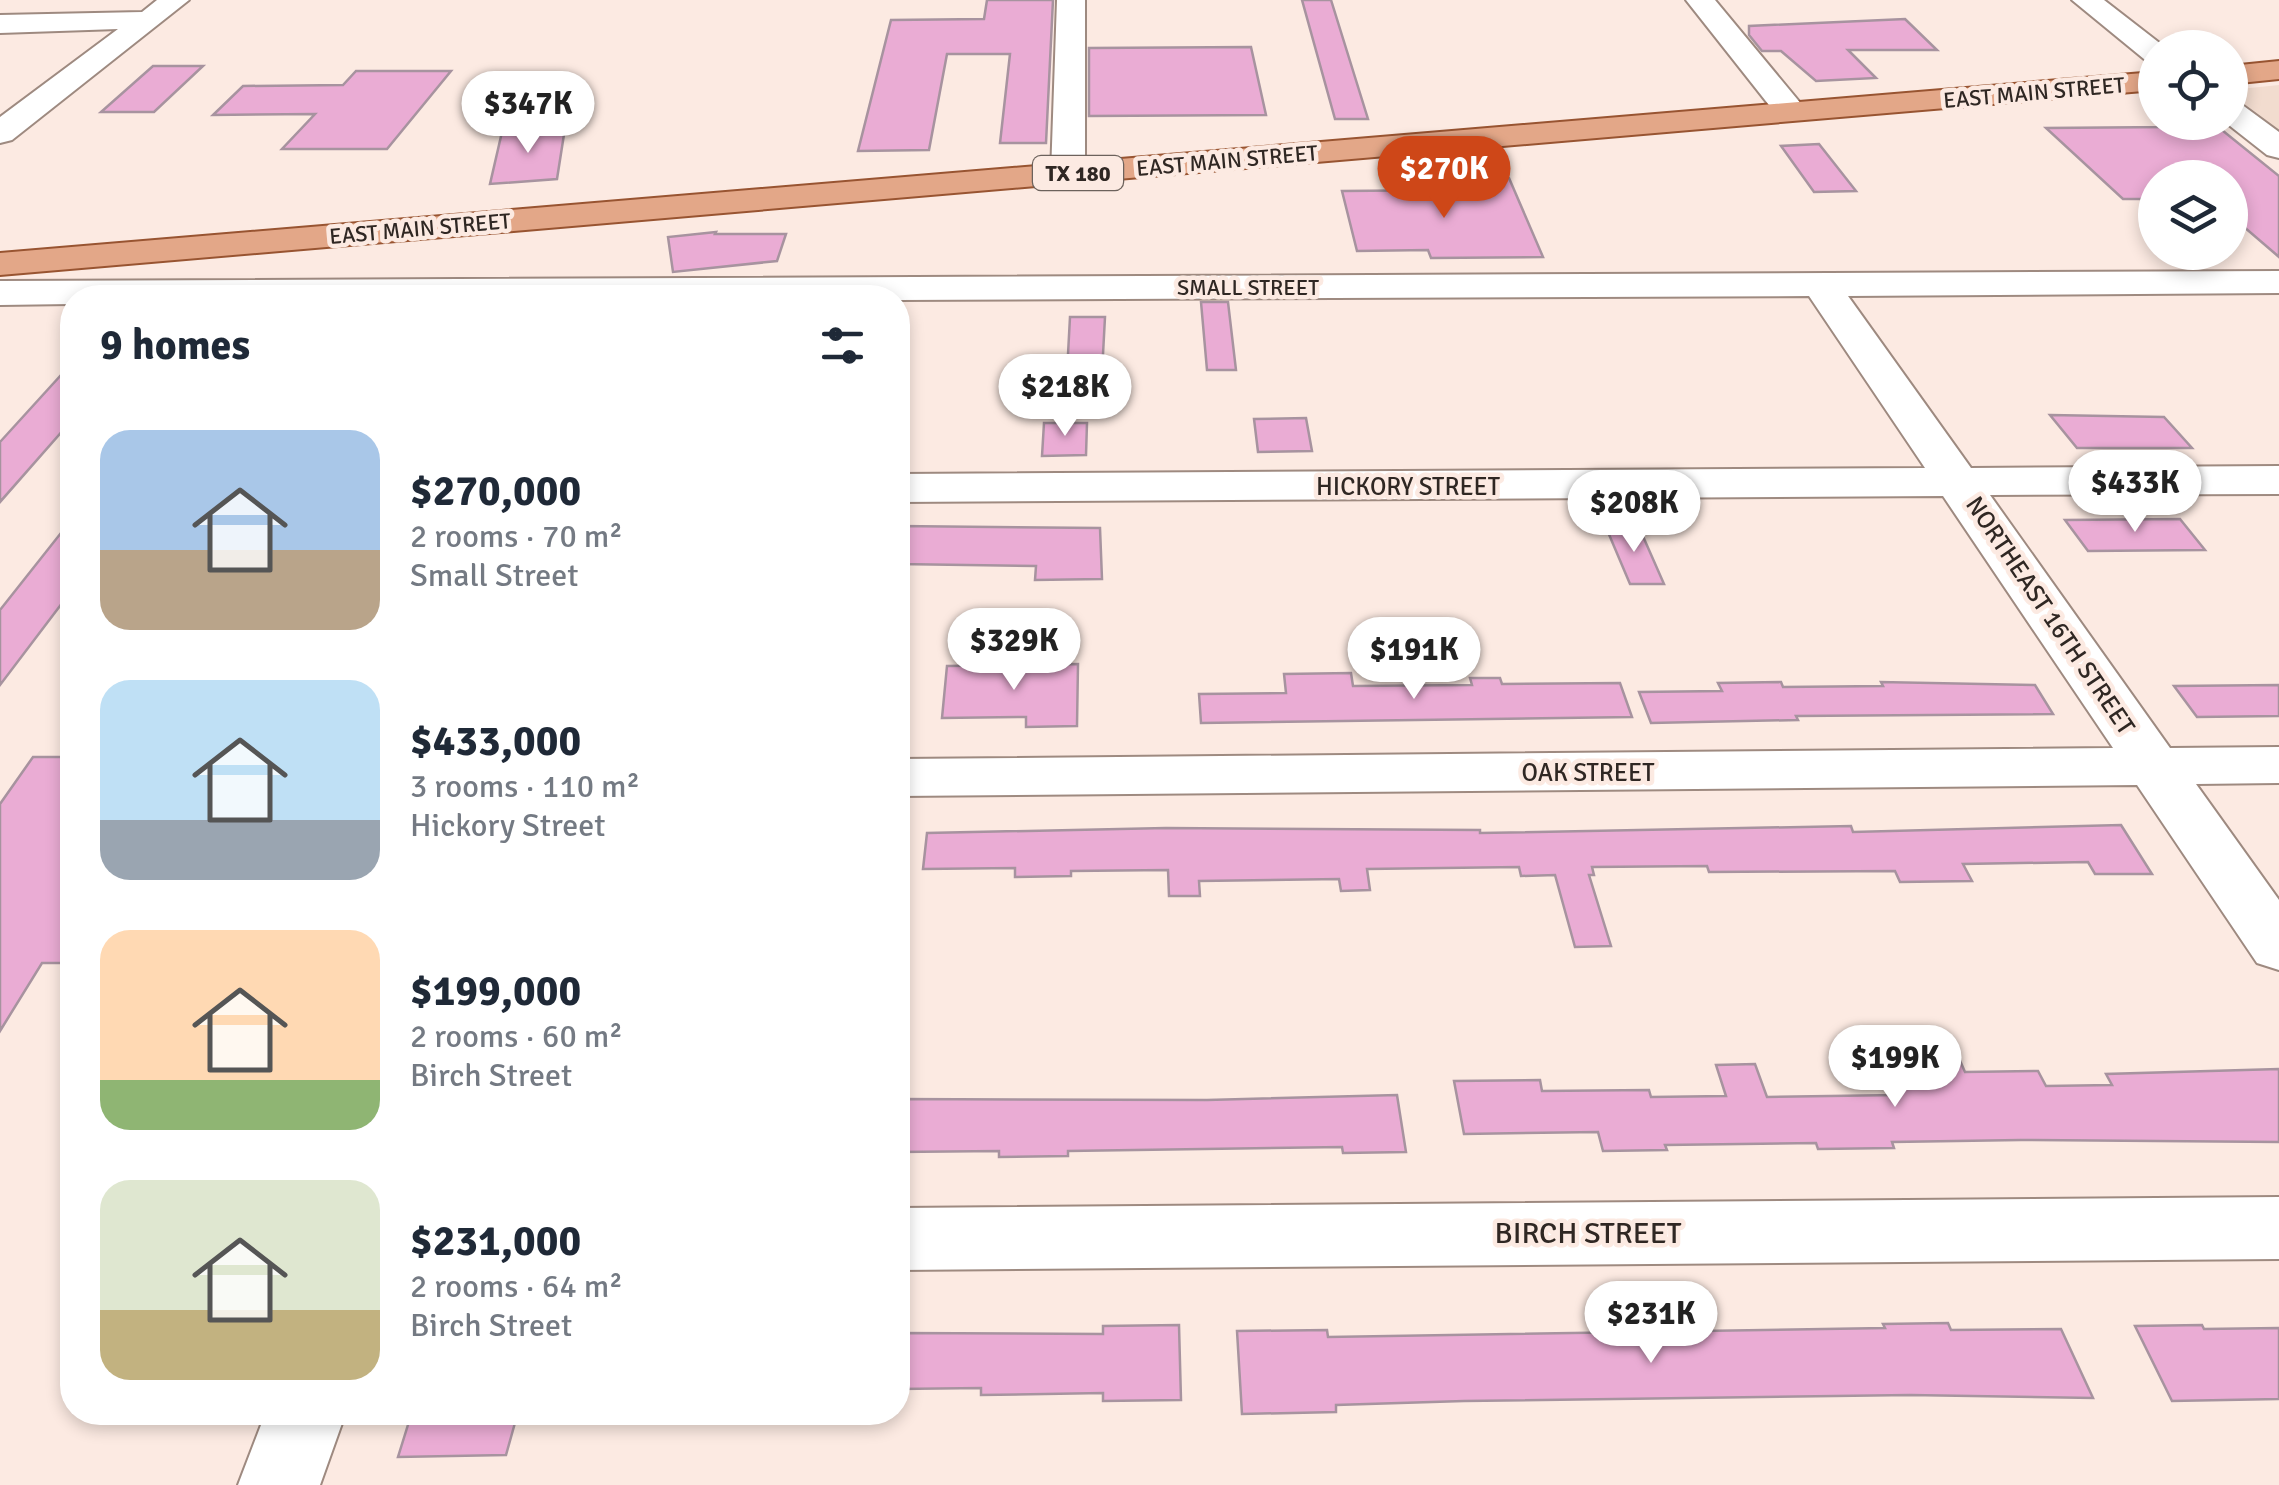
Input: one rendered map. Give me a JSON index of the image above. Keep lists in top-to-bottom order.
{
  "streets": {
    "main road": ["EAST MAIN STREET", "TX 180"],
    "street": [
      "SMALL STREET",
      "HICKORY STREET",
      "NORTHEAST 16TH STREET",
      "OAK STREET",
      "BIRCH STREET"
    ]
  },
  "crossings": [
    ["SMALL STREET", "NORTHEAST 16TH STREET"],
    ["HICKORY STREET", "NORTHEAST 16TH STREET"],
    ["NORTHEAST 16TH STREET", "OAK STREET"]
  ],
  "page": {
    "price": [
      "$347K",
      "$270K",
      "$218K",
      "$433K",
      "$208K",
      "$329K",
      "$191K",
      "$199K",
      "$231K"
    ],
    "heading": "9 homes",
    "list": [
      {
        "name": "$270,000",
        "note": "2 rooms · 70 m² · Small Street"
      },
      {
        "name": "$433,000",
        "note": "3 rooms · 110 m² · Hickory Street"
      },
      {
        "name": "$199,000",
        "note": "2 rooms · 60 m² · Birch Street"
      },
      {
        "name": "$231,000",
        "note": "2 rooms · 64 m² · Birch Street"
      }
    ]
  }
}
